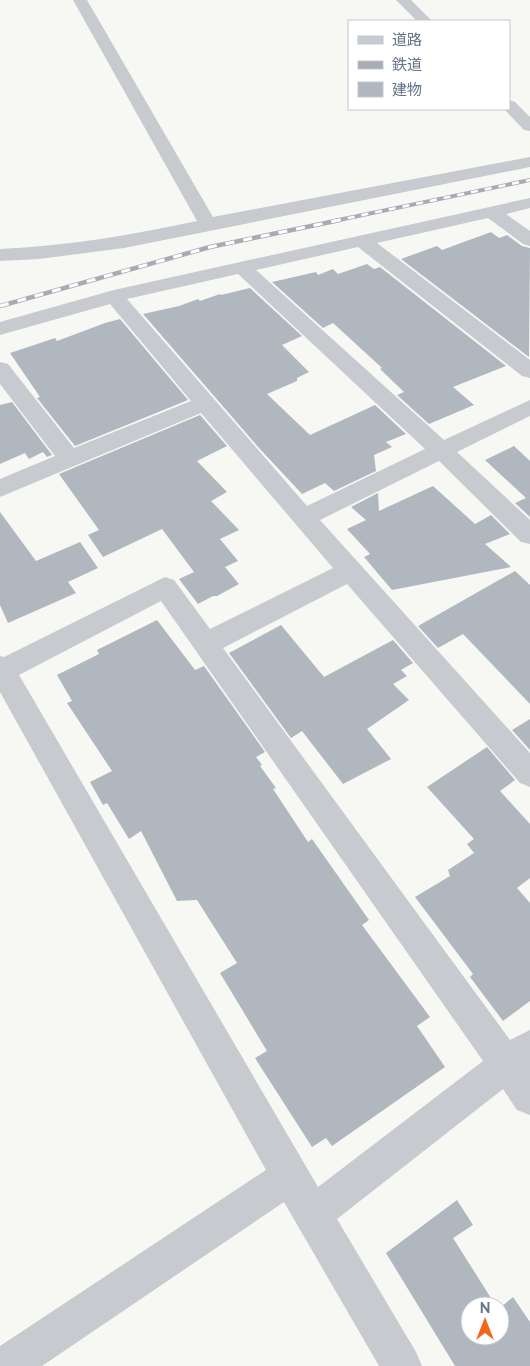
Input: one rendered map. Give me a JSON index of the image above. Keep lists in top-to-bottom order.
{
  "legend": ["道路", "鉄道", "建物"],
  "north": "top"
}
